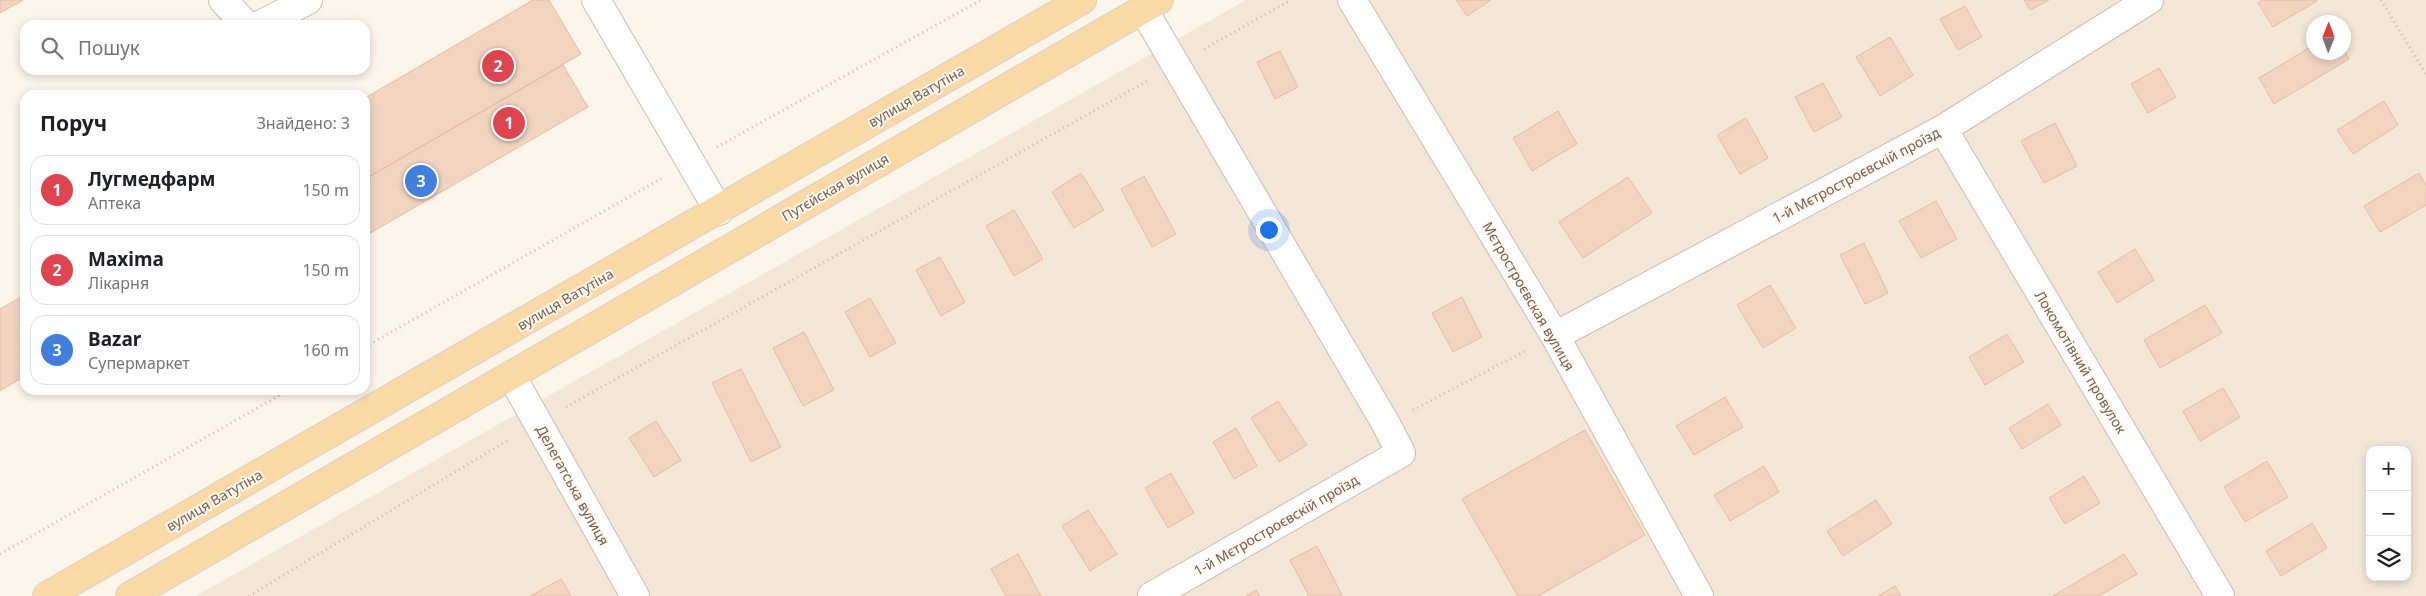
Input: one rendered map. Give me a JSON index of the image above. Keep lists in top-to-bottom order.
{
  "streets": {
    "main road": ["вулиця Ватутіна", "Путєйская вулиця"],
    "street": [
      "1-й Мєтростроєвскій проїзд",
      "Мєтростроєвская вулиця",
      "Локомотівний провулок",
      "Делегатська вулиця"
    ]
  },
  "crossings": [
    ["1-й Мєтростроєвскій проїзд", "Мєтростроєвская вулиця"],
    ["1-й Мєтростроєвскій проїзд", "Локомотівний провулок"],
    ["Путєйская вулиця", "Делегатська вулиця"]
  ],
  "north": "top",
  "page": {
    "search": "Пошук",
    "pins": ["2", "1", "3"],
    "heading": ["Поруч", "Знайдено: 3"],
    "list": [
      {
        "mark": "1",
        "name": "Лугмедфарм",
        "note": "Аптека",
        "value": "150 m"
      },
      {
        "mark": "2",
        "name": "Maxima",
        "note": "Лікарня",
        "value": "150 m"
      },
      {
        "mark": "3",
        "name": "Bazar",
        "note": "Супермаркет",
        "value": "160 m"
      }
    ],
    "map_buttons": ["+", "−"]
  }
}
